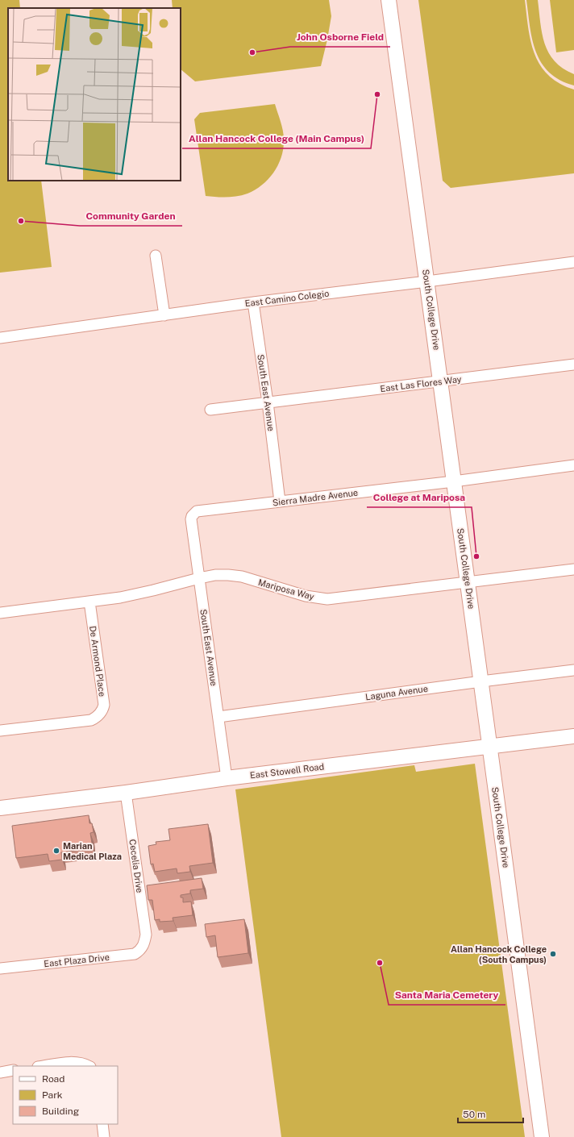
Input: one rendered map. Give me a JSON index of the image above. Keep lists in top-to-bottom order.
{
  "streets": {
    "street": [
      "East Camino Colegio",
      "South College Drive",
      "East Las Flores Way",
      "South East Avenue",
      "Sierra Madre Avenue",
      "Mariposa Way",
      "De Armond Place",
      "Laguna Avenue",
      "East Stowell Road",
      "Cecelia Drive",
      "East Plaza Drive"
    ]
  },
  "crossings": [
    ["East Camino Colegio", "South College Drive"],
    ["East Camino Colegio", "South East Avenue"],
    ["South College Drive", "East Las Flores Way"],
    ["South College Drive", "Sierra Madre Avenue"],
    ["South College Drive", "Mariposa Way"],
    ["South College Drive", "Laguna Avenue"],
    ["South College Drive", "East Stowell Road"],
    ["East Las Flores Way", "South East Avenue"],
    ["South East Avenue", "Sierra Madre Avenue"],
    ["South East Avenue", "Mariposa Way"],
    ["South East Avenue", "Laguna Avenue"],
    ["South East Avenue", "East Stowell Road"],
    ["Mariposa Way", "De Armond Place"],
    ["East Stowell Road", "Cecelia Drive"],
    ["Cecelia Drive", "East Plaza Drive"]
  ],
  "places": [
    "John Osborne Field",
    "Allan Hancock College (Main Campus)",
    "Community Garden",
    "College at Mariposa",
    "Marian Medical Plaza",
    "Allan Hancock College (South Campus)",
    "Santa Maria Cemetery"
  ],
  "legend": ["Road", "Park", "Building"],
  "scale_bar": "50 m"
}
